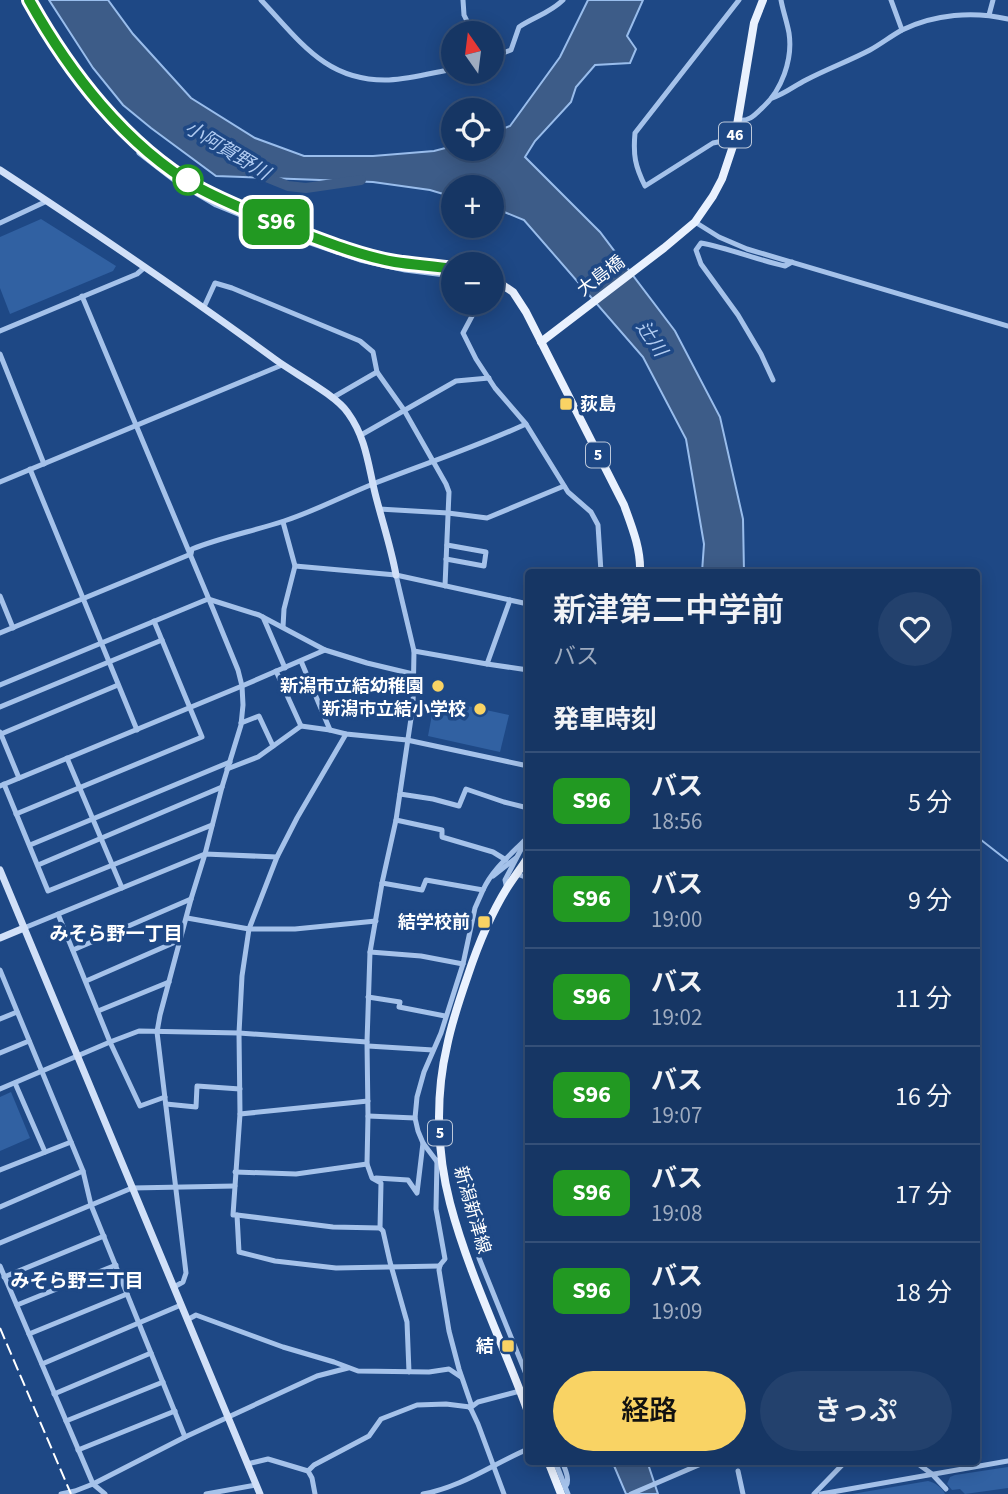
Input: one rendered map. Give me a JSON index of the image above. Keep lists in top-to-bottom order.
{
  "streets": {
    "main road": [
      "46",
      "大島橋",
      "5",
      "新潟新津線"
    ]
  },
  "crossings": [
    ["46", "大島橋"],
    ["大島橋", "5"]
  ],
  "districts": ["みそら野一丁目", "みそら野三丁目"],
  "water": ["小阿賀野川", "辻川"],
  "places": {
    "transit": ["荻島", "結学校前", "結"],
    "other": ["新潟市立結幼稚園", "新潟市立結小学校"]
  },
  "lines": ["bus line S96"],
  "north": "top",
  "page": {
    "on_map": "S96",
    "map_buttons": ["+", "−"],
    "heading": [
      ["新津第二中学前", "バス"],
      "発車時刻"
    ],
    "list": [
      {
        "mark": "S96",
        "name": "バス",
        "note": "18:56",
        "value": "5 分"
      },
      {
        "mark": "S96",
        "name": "バス",
        "note": "19:00",
        "value": "9 分"
      },
      {
        "mark": "S96",
        "name": "バス",
        "note": "19:02",
        "value": "11 分"
      },
      {
        "mark": "S96",
        "name": "バス",
        "note": "19:07",
        "value": "16 分"
      },
      {
        "mark": "S96",
        "name": "バス",
        "note": "19:08",
        "value": "17 分"
      },
      {
        "mark": "S96",
        "name": "バス",
        "note": "19:09",
        "value": "18 分"
      }
    ],
    "buttons": ["経路", "きっぷ"]
  }
}
